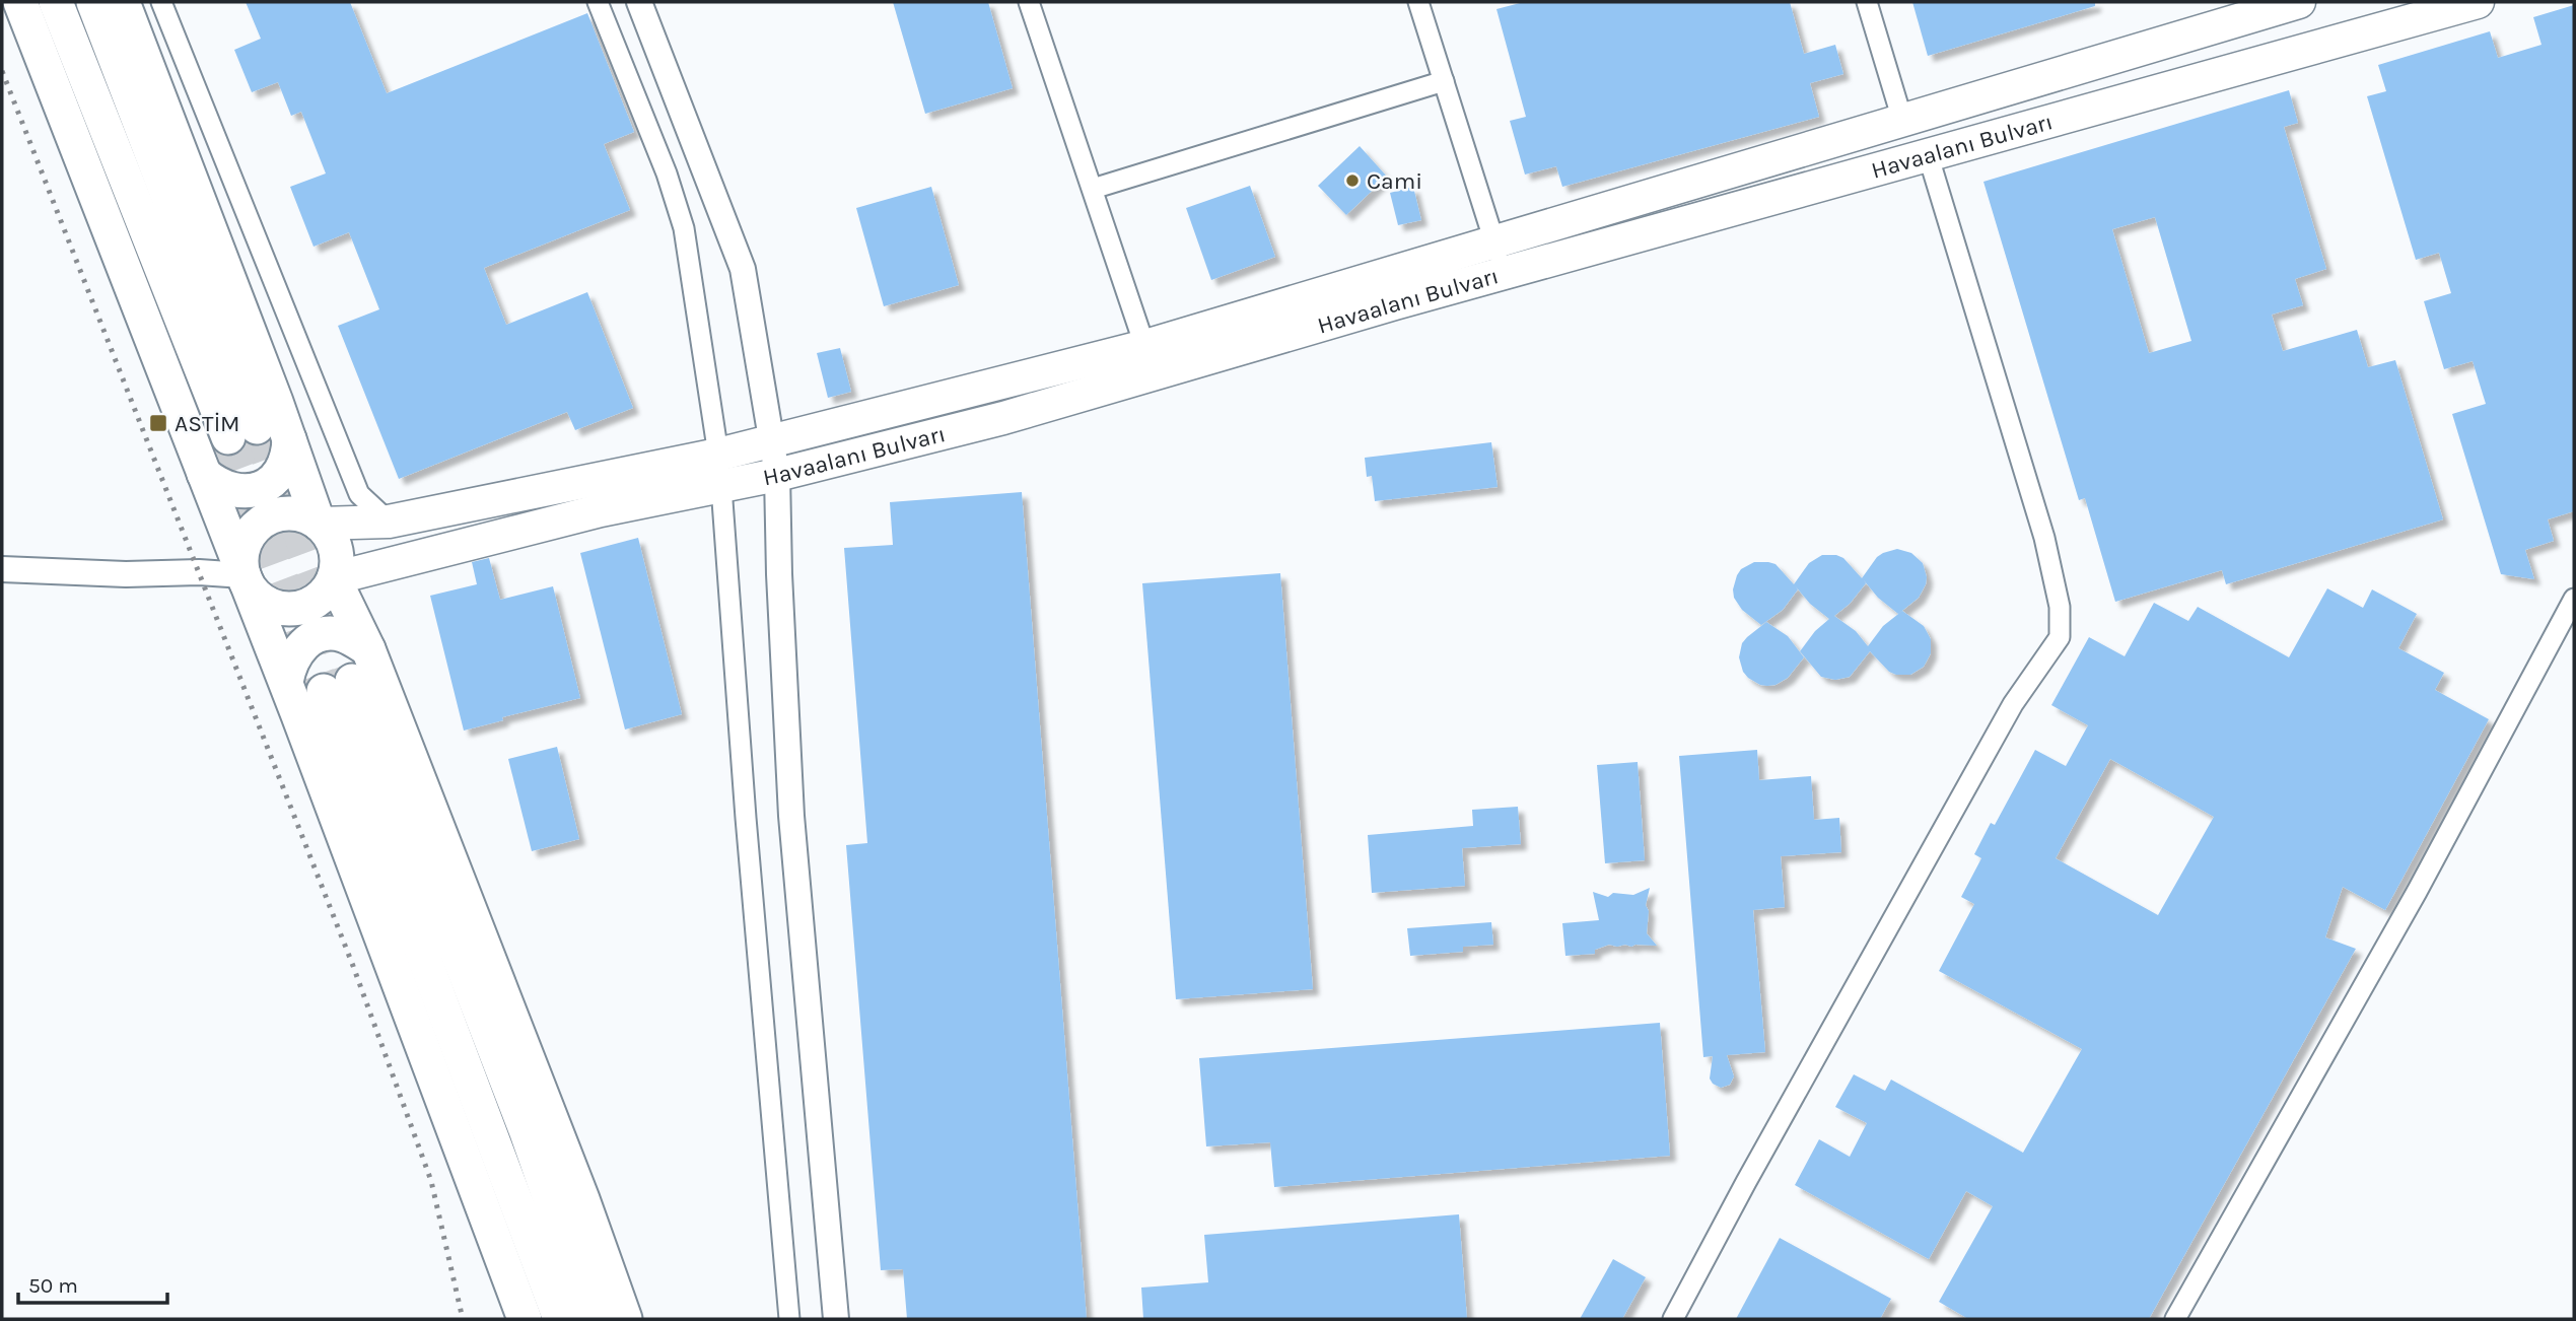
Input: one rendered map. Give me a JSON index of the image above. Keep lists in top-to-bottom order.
{
  "streets": {
    "main road": ["Havaalanı Bulvarı"]
  },
  "places": {
    "other": ["Cami"],
    "transit": ["ASTİM"]
  },
  "scale_bar": "50 m"
}
